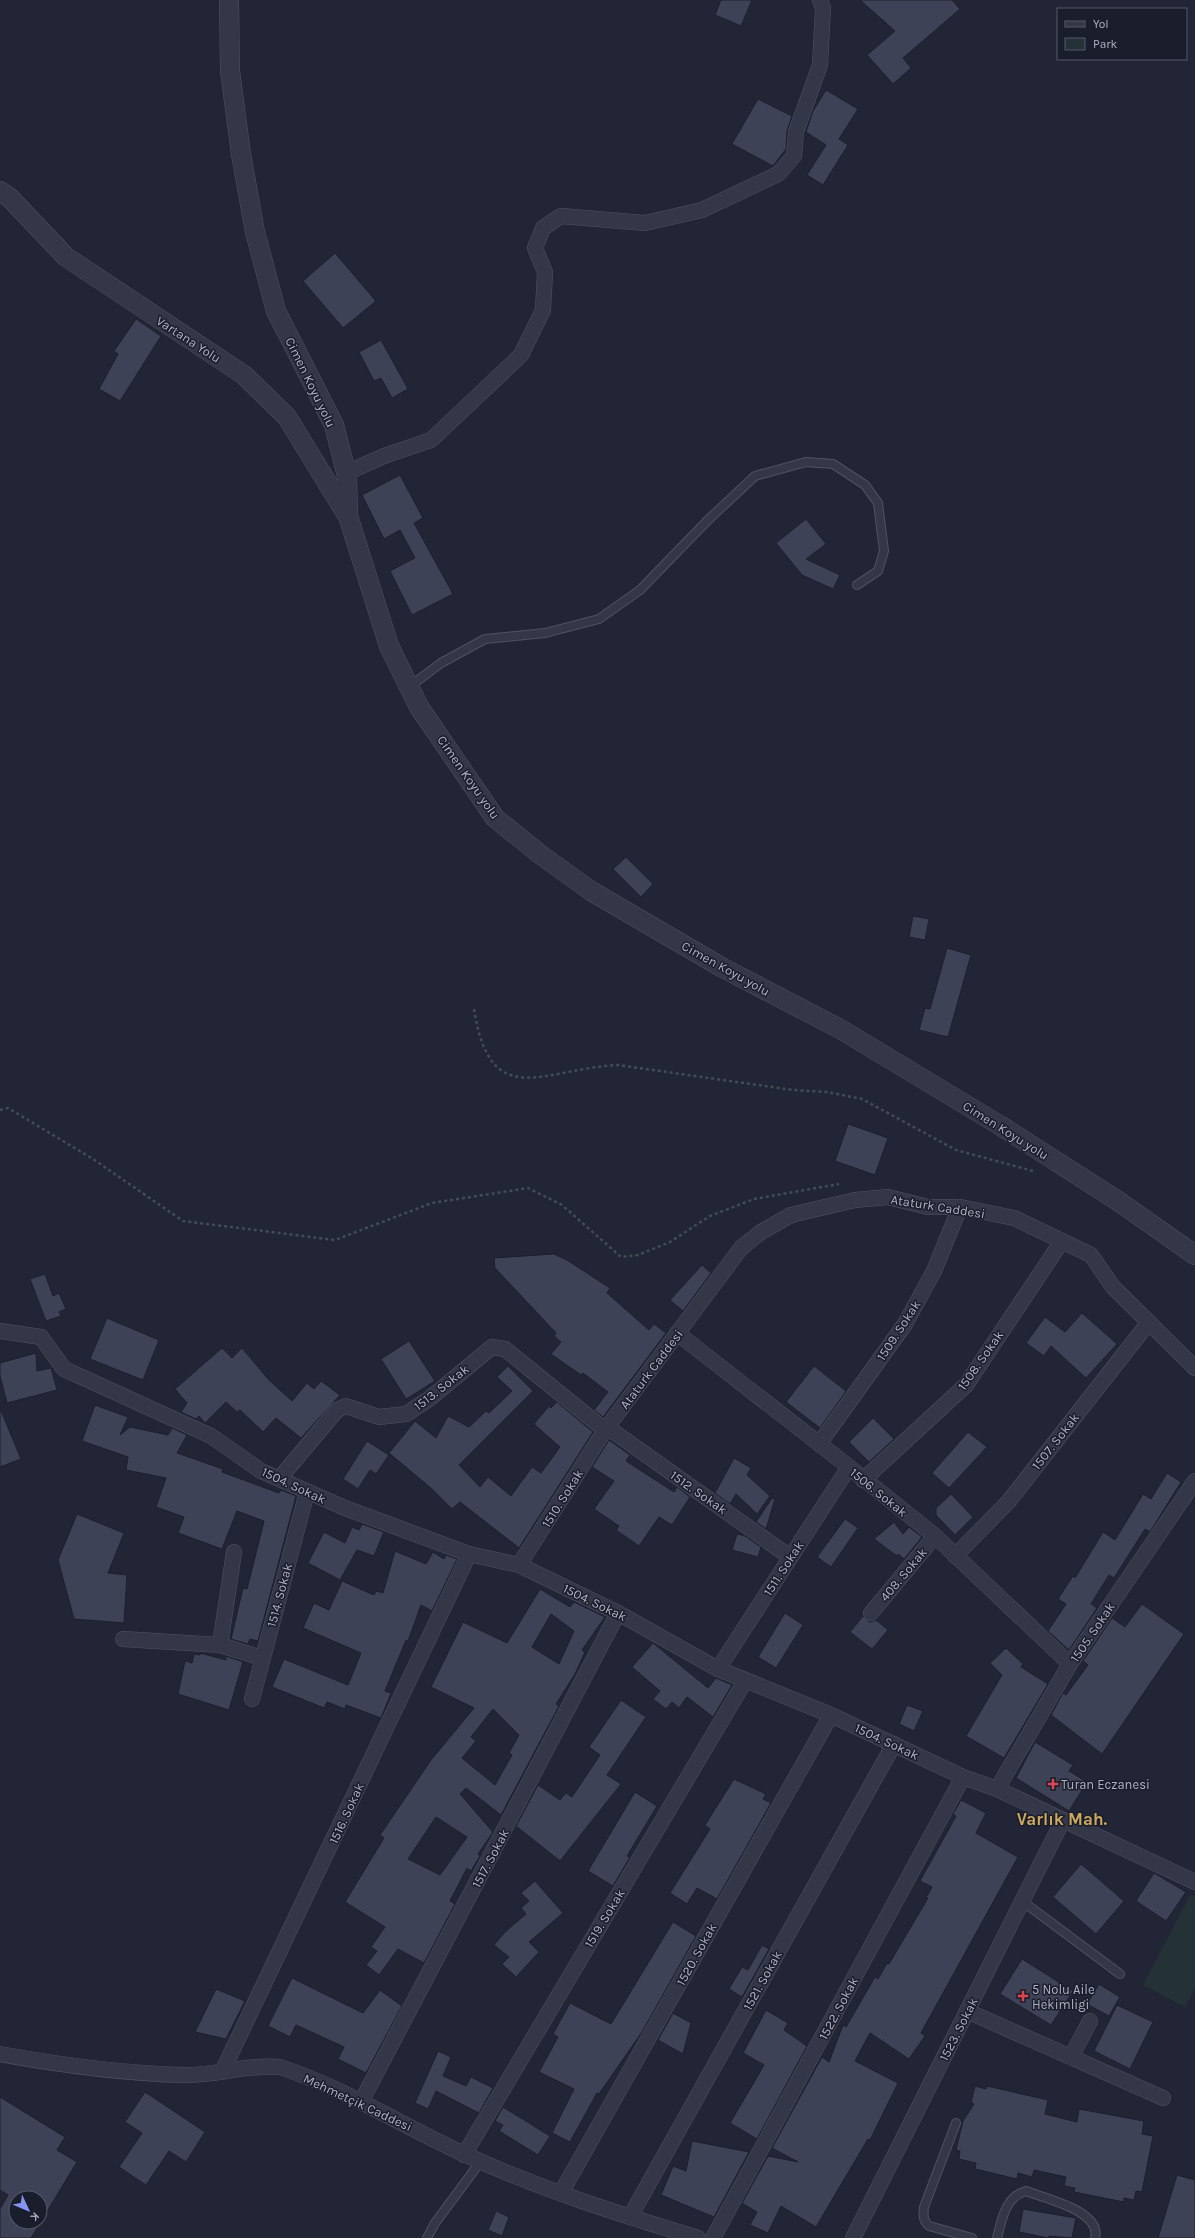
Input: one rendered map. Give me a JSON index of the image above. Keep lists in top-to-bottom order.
{
  "streets": {
    "street": [
      "Vartana Yolu",
      "Cimen Koyu yolu",
      "Ataturk Caddesi",
      "1509. Sokak",
      "1508. Sokak",
      "1513. Sokak",
      "1507. Sokak",
      "1504. Sokak",
      "1512. Sokak",
      "1506. Sokak",
      "1510. Sokak",
      "1511. Sokak",
      "408. Sokak",
      "1514. Sokak",
      "1505. Sokak",
      "1516. Sokak",
      "1517. Sokak",
      "1519. Sokak",
      "1520. Sokak",
      "1521. Sokak",
      "1522. Sokak",
      "1523. Sokak",
      "Mehmetçik Caddesi"
    ]
  },
  "crossings": [
    ["Vartana Yolu", "Cimen Koyu yolu"],
    ["Ataturk Caddesi", "1509. Sokak"],
    ["Ataturk Caddesi", "1508. Sokak"],
    ["Ataturk Caddesi", "1513. Sokak"],
    ["Ataturk Caddesi", "1507. Sokak"],
    ["Ataturk Caddesi", "1512. Sokak"],
    ["Ataturk Caddesi", "1506. Sokak"],
    ["Ataturk Caddesi", "1510. Sokak"],
    ["1509. Sokak", "1506. Sokak"],
    ["1508. Sokak", "1506. Sokak"],
    ["1513. Sokak", "1504. Sokak"],
    ["1513. Sokak", "1512. Sokak"],
    ["1513. Sokak", "1510. Sokak"],
    ["1507. Sokak", "1506. Sokak"],
    ["1504. Sokak", "1510. Sokak"],
    ["1504. Sokak", "1511. Sokak"],
    ["1504. Sokak", "1514. Sokak"],
    ["1504. Sokak", "1505. Sokak"],
    ["1504. Sokak", "1516. Sokak"],
    ["1504. Sokak", "1517. Sokak"],
    ["1504. Sokak", "1519. Sokak"],
    ["1504. Sokak", "1520. Sokak"],
    ["1504. Sokak", "1521. Sokak"],
    ["1504. Sokak", "1522. Sokak"],
    ["1504. Sokak", "1523. Sokak"],
    ["1512. Sokak", "1510. Sokak"],
    ["1512. Sokak", "1511. Sokak"],
    ["1506. Sokak", "1511. Sokak"],
    ["1506. Sokak", "408. Sokak"],
    ["1506. Sokak", "1505. Sokak"],
    ["1516. Sokak", "Mehmetçik Caddesi"],
    ["1517. Sokak", "Mehmetçik Caddesi"],
    ["1519. Sokak", "Mehmetçik Caddesi"],
    ["1520. Sokak", "Mehmetçik Caddesi"],
    ["1521. Sokak", "Mehmetçik Caddesi"]
  ],
  "districts": ["Varlık Mah."],
  "places": {
    "health": ["Turan Eczanesi", "5 Nolu Aile Hekimligi"]
  },
  "legend": ["Yol", "Park"],
  "north": "bottom right"
}
